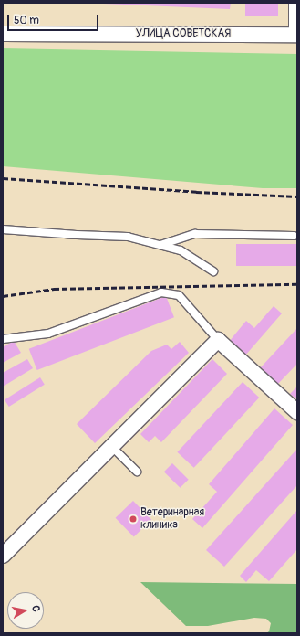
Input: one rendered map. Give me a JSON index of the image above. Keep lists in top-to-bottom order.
{
  "streets": {
    "street": ["УЛИЦА СОВЕТСКАЯ"]
  },
  "places": ["Ветеринарная клиника"],
  "scale_bar": "50 m",
  "north": "right"
}
